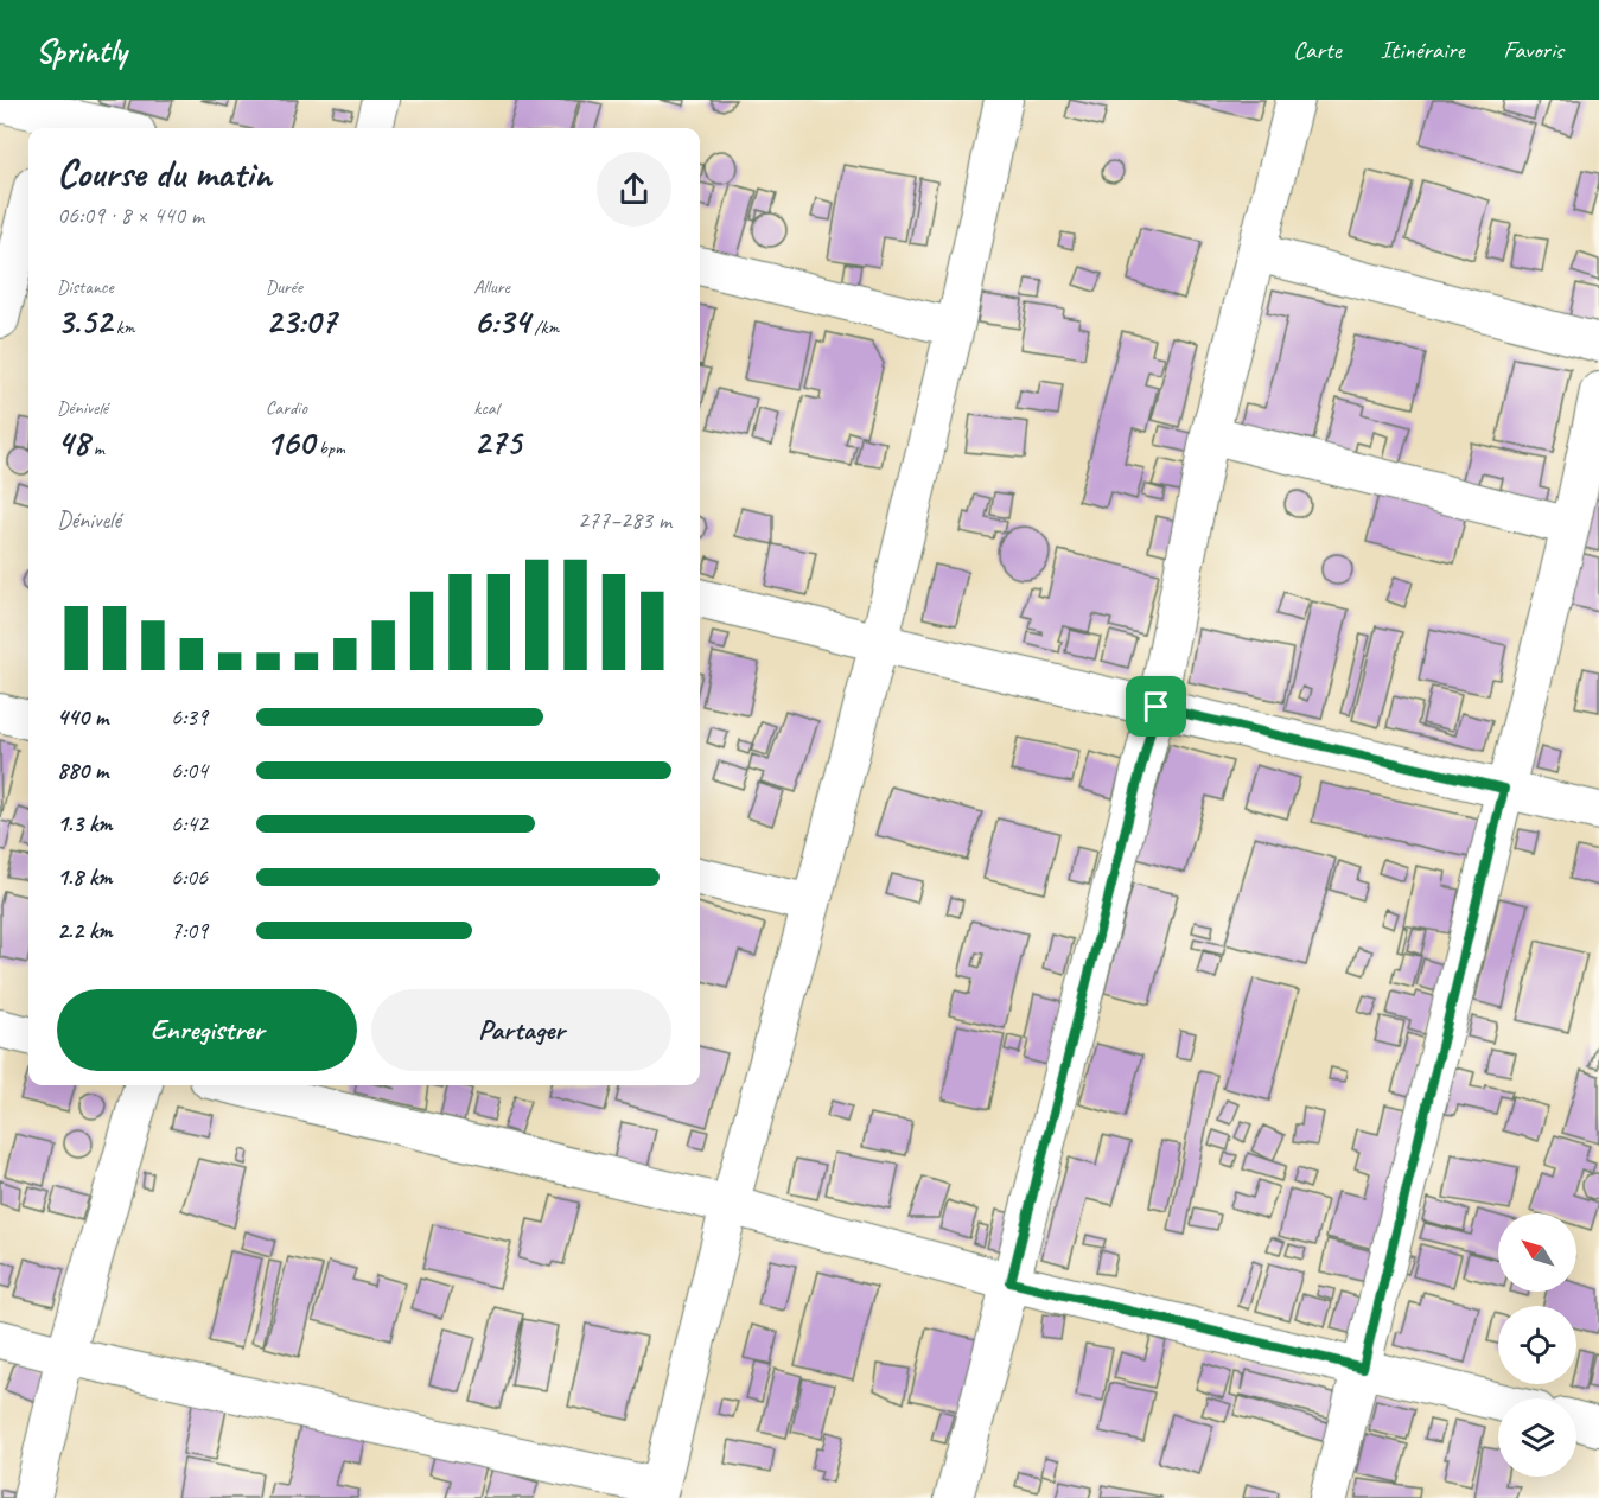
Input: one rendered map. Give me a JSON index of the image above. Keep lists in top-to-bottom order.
{
  "north": "top left",
  "page": {
    "header": "Sprintly",
    "nav": ["Carte", "Itinéraire", "Favoris"],
    "heading": ["Course du matin", "06:09 · 8 × 440 m"],
    "stats": [
      ["Distance", "3.52 km"],
      ["Durée", "23:07"],
      ["Allure", "6:34 /km"],
      ["Dénivelé", "48 m"],
      ["Cardio", "160 bpm"],
      ["kcal", "275"]
    ],
    "chart": ["Dénivelé", "277–283 m"],
    "list": [
      {
        "name": "440 m",
        "note": "6:39"
      },
      {
        "name": "880 m",
        "note": "6:04"
      },
      {
        "name": "1.3 km",
        "note": "6:42"
      },
      {
        "name": "1.8 km",
        "note": "6:06"
      },
      {
        "name": "2.2 km",
        "note": "7:09"
      }
    ],
    "buttons": ["Enregistrer", "Partager"]
  }
}
